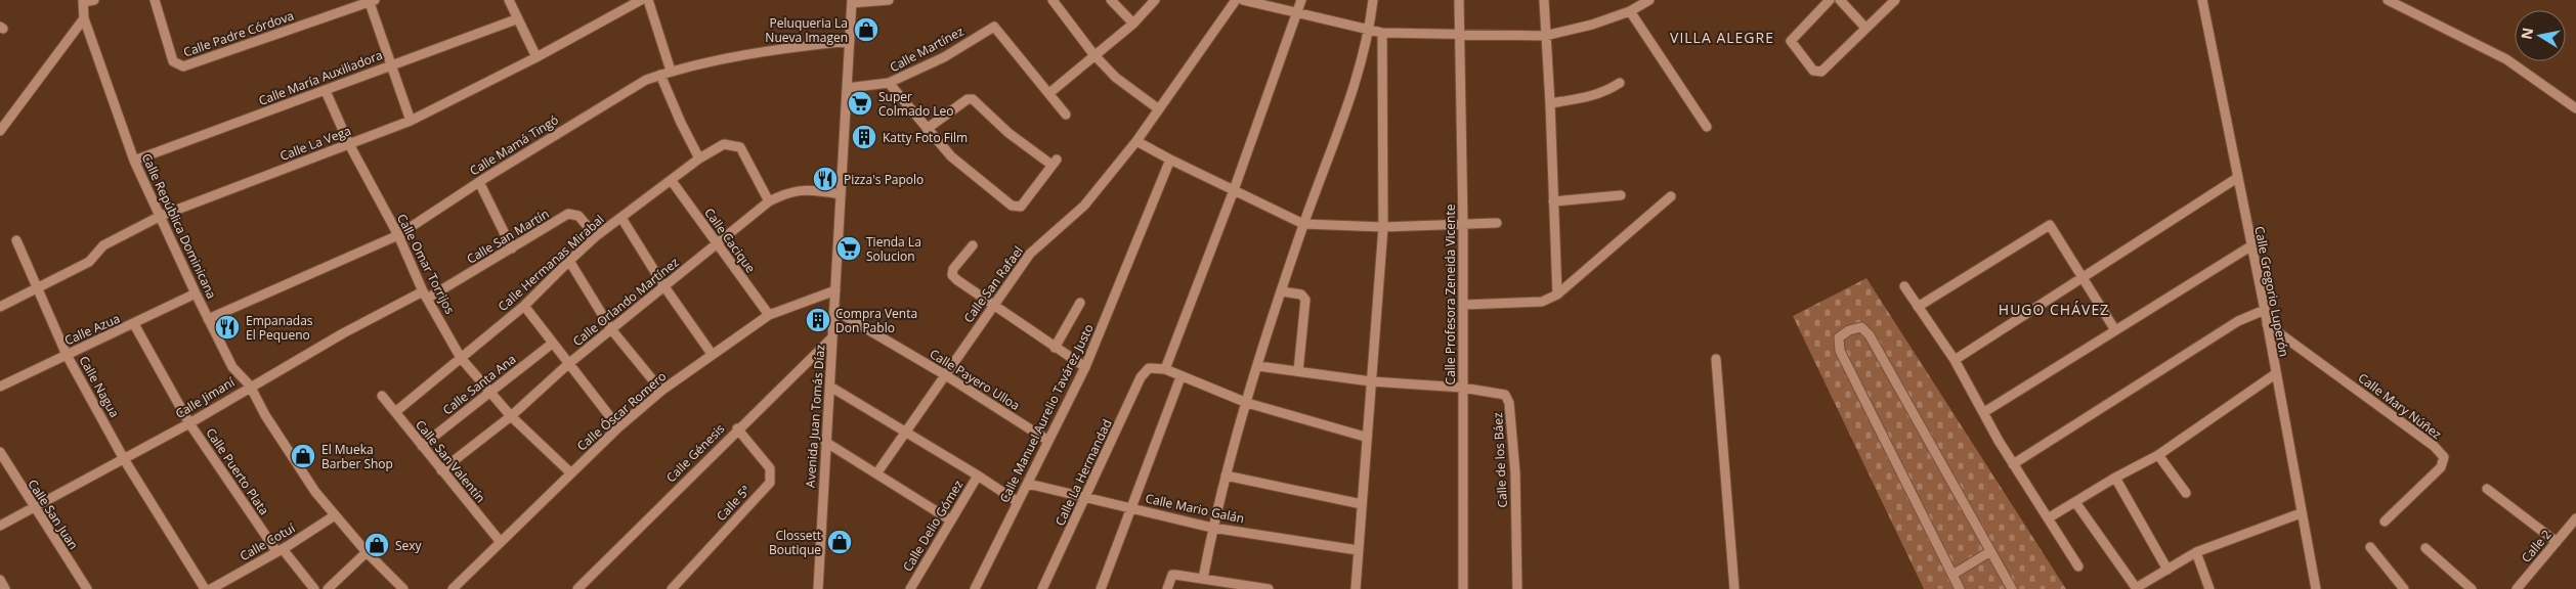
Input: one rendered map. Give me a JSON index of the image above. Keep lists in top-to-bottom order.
{
  "streets": {
    "street": [
      "Calle Padre Córdova",
      "Calle Martínez",
      "Calle María Auxiliadora",
      "Calle La Vega",
      "Calle Mamá Tingó",
      "Calle República Dominicana",
      "Calle San Martín",
      "Calle Cacique",
      "Calle Hermanas Mirabal",
      "Calle Omar Torrijos",
      "Calle San Rafael",
      "Calle Gregorio Luperón",
      "Calle Profesora Zeneida Vicente",
      "Calle Orlando Martínez",
      "Calle Azua",
      "Calle Payero Ulloa",
      "Calle Santa Ana",
      "Calle Nagua",
      "Calle Jimaní",
      "Calle Mary Núñez",
      "Calle Óscar Romero",
      "Calle Manuel Aurelio Tavárez Justo",
      "Avenida Juan Tomás Díaz",
      "Calle Génesis",
      "Calle de los Báez",
      "Calle San Valentín",
      "Calle Puerto Plata",
      "Calle La Hermandad",
      "Calle 5ª",
      "Calle Mario Galán",
      "Calle San Juan",
      "Calle Delio Gómez",
      "Calle Cotuí",
      "Calle 2"
    ]
  },
  "crossings": [
    ["Calle Martínez", "Avenida Juan Tomás Díaz"],
    ["Calle María Auxiliadora", "Calle República Dominicana"],
    ["Calle María Auxiliadora", "Calle Omar Torrijos"],
    ["Calle La Vega", "Calle República Dominicana"],
    ["Calle La Vega", "Calle Omar Torrijos"],
    ["Calle La Vega", "Calle Nagua"],
    ["Calle Mamá Tingó", "Calle República Dominicana"],
    ["Calle Mamá Tingó", "Calle Omar Torrijos"],
    ["Calle Mamá Tingó", "Avenida Juan Tomás Díaz"],
    ["Calle República Dominicana", "Calle Azua"],
    ["Calle República Dominicana", "Calle Jimaní"],
    ["Calle República Dominicana", "Calle Cotuí"],
    ["Calle San Martín", "Calle Hermanas Mirabal"],
    ["Calle San Martín", "Calle Omar Torrijos"],
    ["Calle San Martín", "Calle Jimaní"],
    ["Calle Cacique", "Calle Hermanas Mirabal"],
    ["Calle Cacique", "Calle Orlando Martínez"],
    ["Calle Cacique", "Calle Óscar Romero"],
    ["Calle Hermanas Mirabal", "Calle Omar Torrijos"],
    ["Calle Hermanas Mirabal", "Calle Orlando Martínez"],
    ["Calle Hermanas Mirabal", "Calle San Valentín"],
    ["Calle Omar Torrijos", "Calle Orlando Martínez"],
    ["Calle Omar Torrijos", "Calle Santa Ana"],
    ["Calle Omar Torrijos", "Calle Jimaní"],
    ["Calle Omar Torrijos", "Calle Óscar Romero"],
    ["Calle San Rafael", "Calle Payero Ulloa"],
    ["Calle Gregorio Luperón", "Calle Mary Núñez"],
    ["Calle Profesora Zeneida Vicente", "Calle de los Báez"],
    ["Calle Orlando Martínez", "Avenida Juan Tomás Díaz"],
    ["Calle Orlando Martínez", "Calle San Valentín"],
    ["Calle Azua", "Calle Nagua"],
    ["Calle Azua", "Calle Puerto Plata"],
    ["Calle Payero Ulloa", "Calle Manuel Aurelio Tavárez Justo"],
    ["Calle Payero Ulloa", "Avenida Juan Tomás Díaz"],
    ["Calle Santa Ana", "Calle San Valentín"],
    ["Calle Nagua", "Calle Jimaní"],
    ["Calle Jimaní", "Calle Puerto Plata"],
    ["Calle Jimaní", "Calle San Juan"],
    ["Calle Óscar Romero", "Avenida Juan Tomás Díaz"],
    ["Calle Óscar Romero", "Calle San Valentín"],
    ["Calle Manuel Aurelio Tavárez Justo", "Calle Mario Galán"],
    ["Avenida Juan Tomás Díaz", "Calle Génesis"],
    ["Calle Génesis", "Calle 5ª"],
    ["Calle Puerto Plata", "Calle Cotuí"],
    ["Calle La Hermandad", "Calle Mario Galán"]
  ],
  "districts": ["VILLA ALEGRE", "HUGO CHÁVEZ"],
  "places": {
    "shop": [
      "Peluqueria La Nueva Imagen",
      "El Mueka Barber Shop",
      "Clossett Boutique",
      "Sexy"
    ],
    "supermarket": ["Super Colmado Leo", "Tienda La Solucion"],
    "building": ["Katty Foto Film", "Compra Venta Don Pablo"],
    "restaurant": ["Pizza's Papolo", "Empanadas El Pequeno"]
  },
  "north": "left"
}
